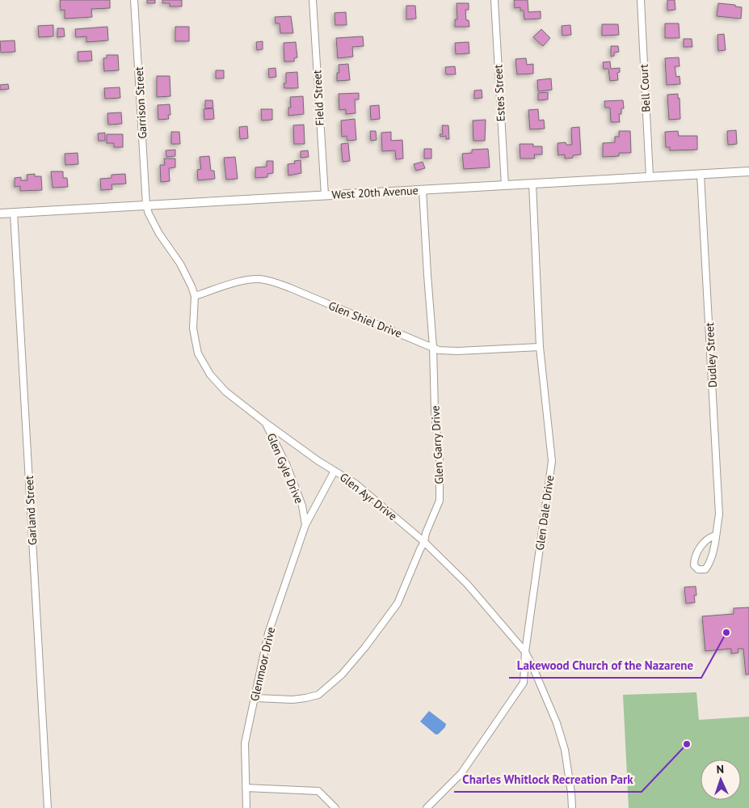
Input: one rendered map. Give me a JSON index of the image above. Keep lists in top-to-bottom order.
{
  "streets": {
    "street": [
      "Bell Court",
      "Estes Street",
      "Field Street",
      "Garrison Street",
      "West 20th Avenue",
      "Glen Shiel Drive",
      "Dudley Street",
      "Glen Garry Drive",
      "Glen Gyle Drive",
      "Glen Ayr Drive",
      "Garland Street",
      "Glen Dale Drive",
      "Glenmoor Drive"
    ]
  },
  "crossings": [
    ["Bell Court", "West 20th Avenue"],
    ["Estes Street", "West 20th Avenue"],
    ["Field Street", "West 20th Avenue"],
    ["Garrison Street", "West 20th Avenue"],
    ["Garrison Street", "Glen Ayr Drive"],
    ["West 20th Avenue", "Dudley Street"],
    ["West 20th Avenue", "Glen Garry Drive"],
    ["West 20th Avenue", "Glen Ayr Drive"],
    ["West 20th Avenue", "Garland Street"],
    ["West 20th Avenue", "Glen Dale Drive"],
    ["Glen Shiel Drive", "Glen Garry Drive"],
    ["Glen Shiel Drive", "Glen Ayr Drive"],
    ["Glen Shiel Drive", "Glen Dale Drive"],
    ["Glen Garry Drive", "Glen Ayr Drive"],
    ["Glen Garry Drive", "Glenmoor Drive"],
    ["Glen Gyle Drive", "Glen Ayr Drive"],
    ["Glen Gyle Drive", "Glenmoor Drive"],
    ["Glen Ayr Drive", "Glen Dale Drive"]
  ],
  "places": ["Lakewood Church of the Nazarene", "Charles Whitlock Recreation Park"],
  "north": "top"
}
